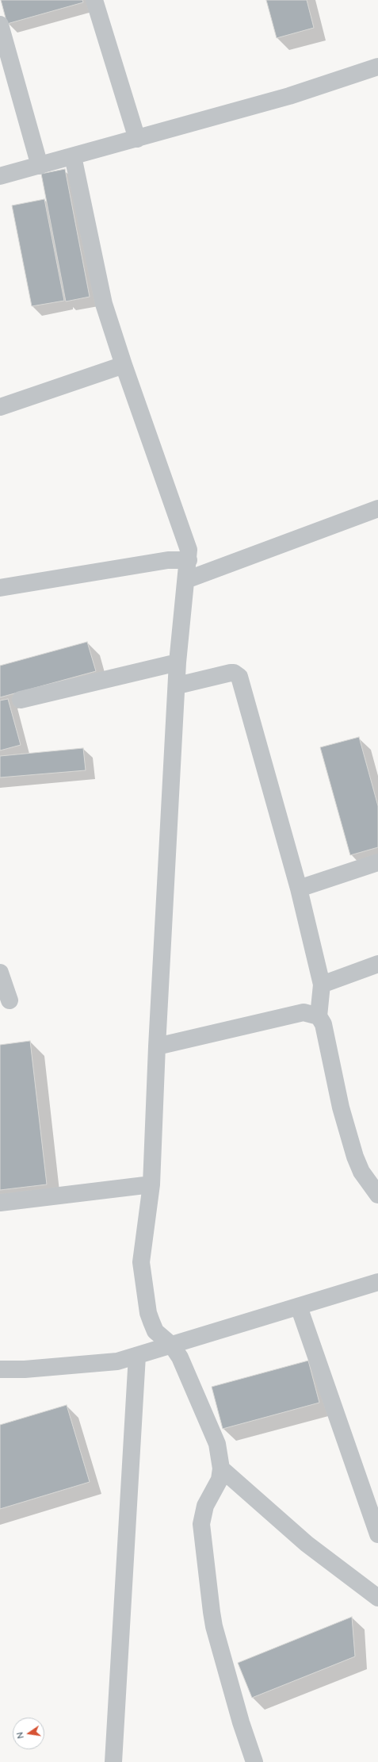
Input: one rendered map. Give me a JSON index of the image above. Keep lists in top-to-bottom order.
{
  "north": "left"
}
